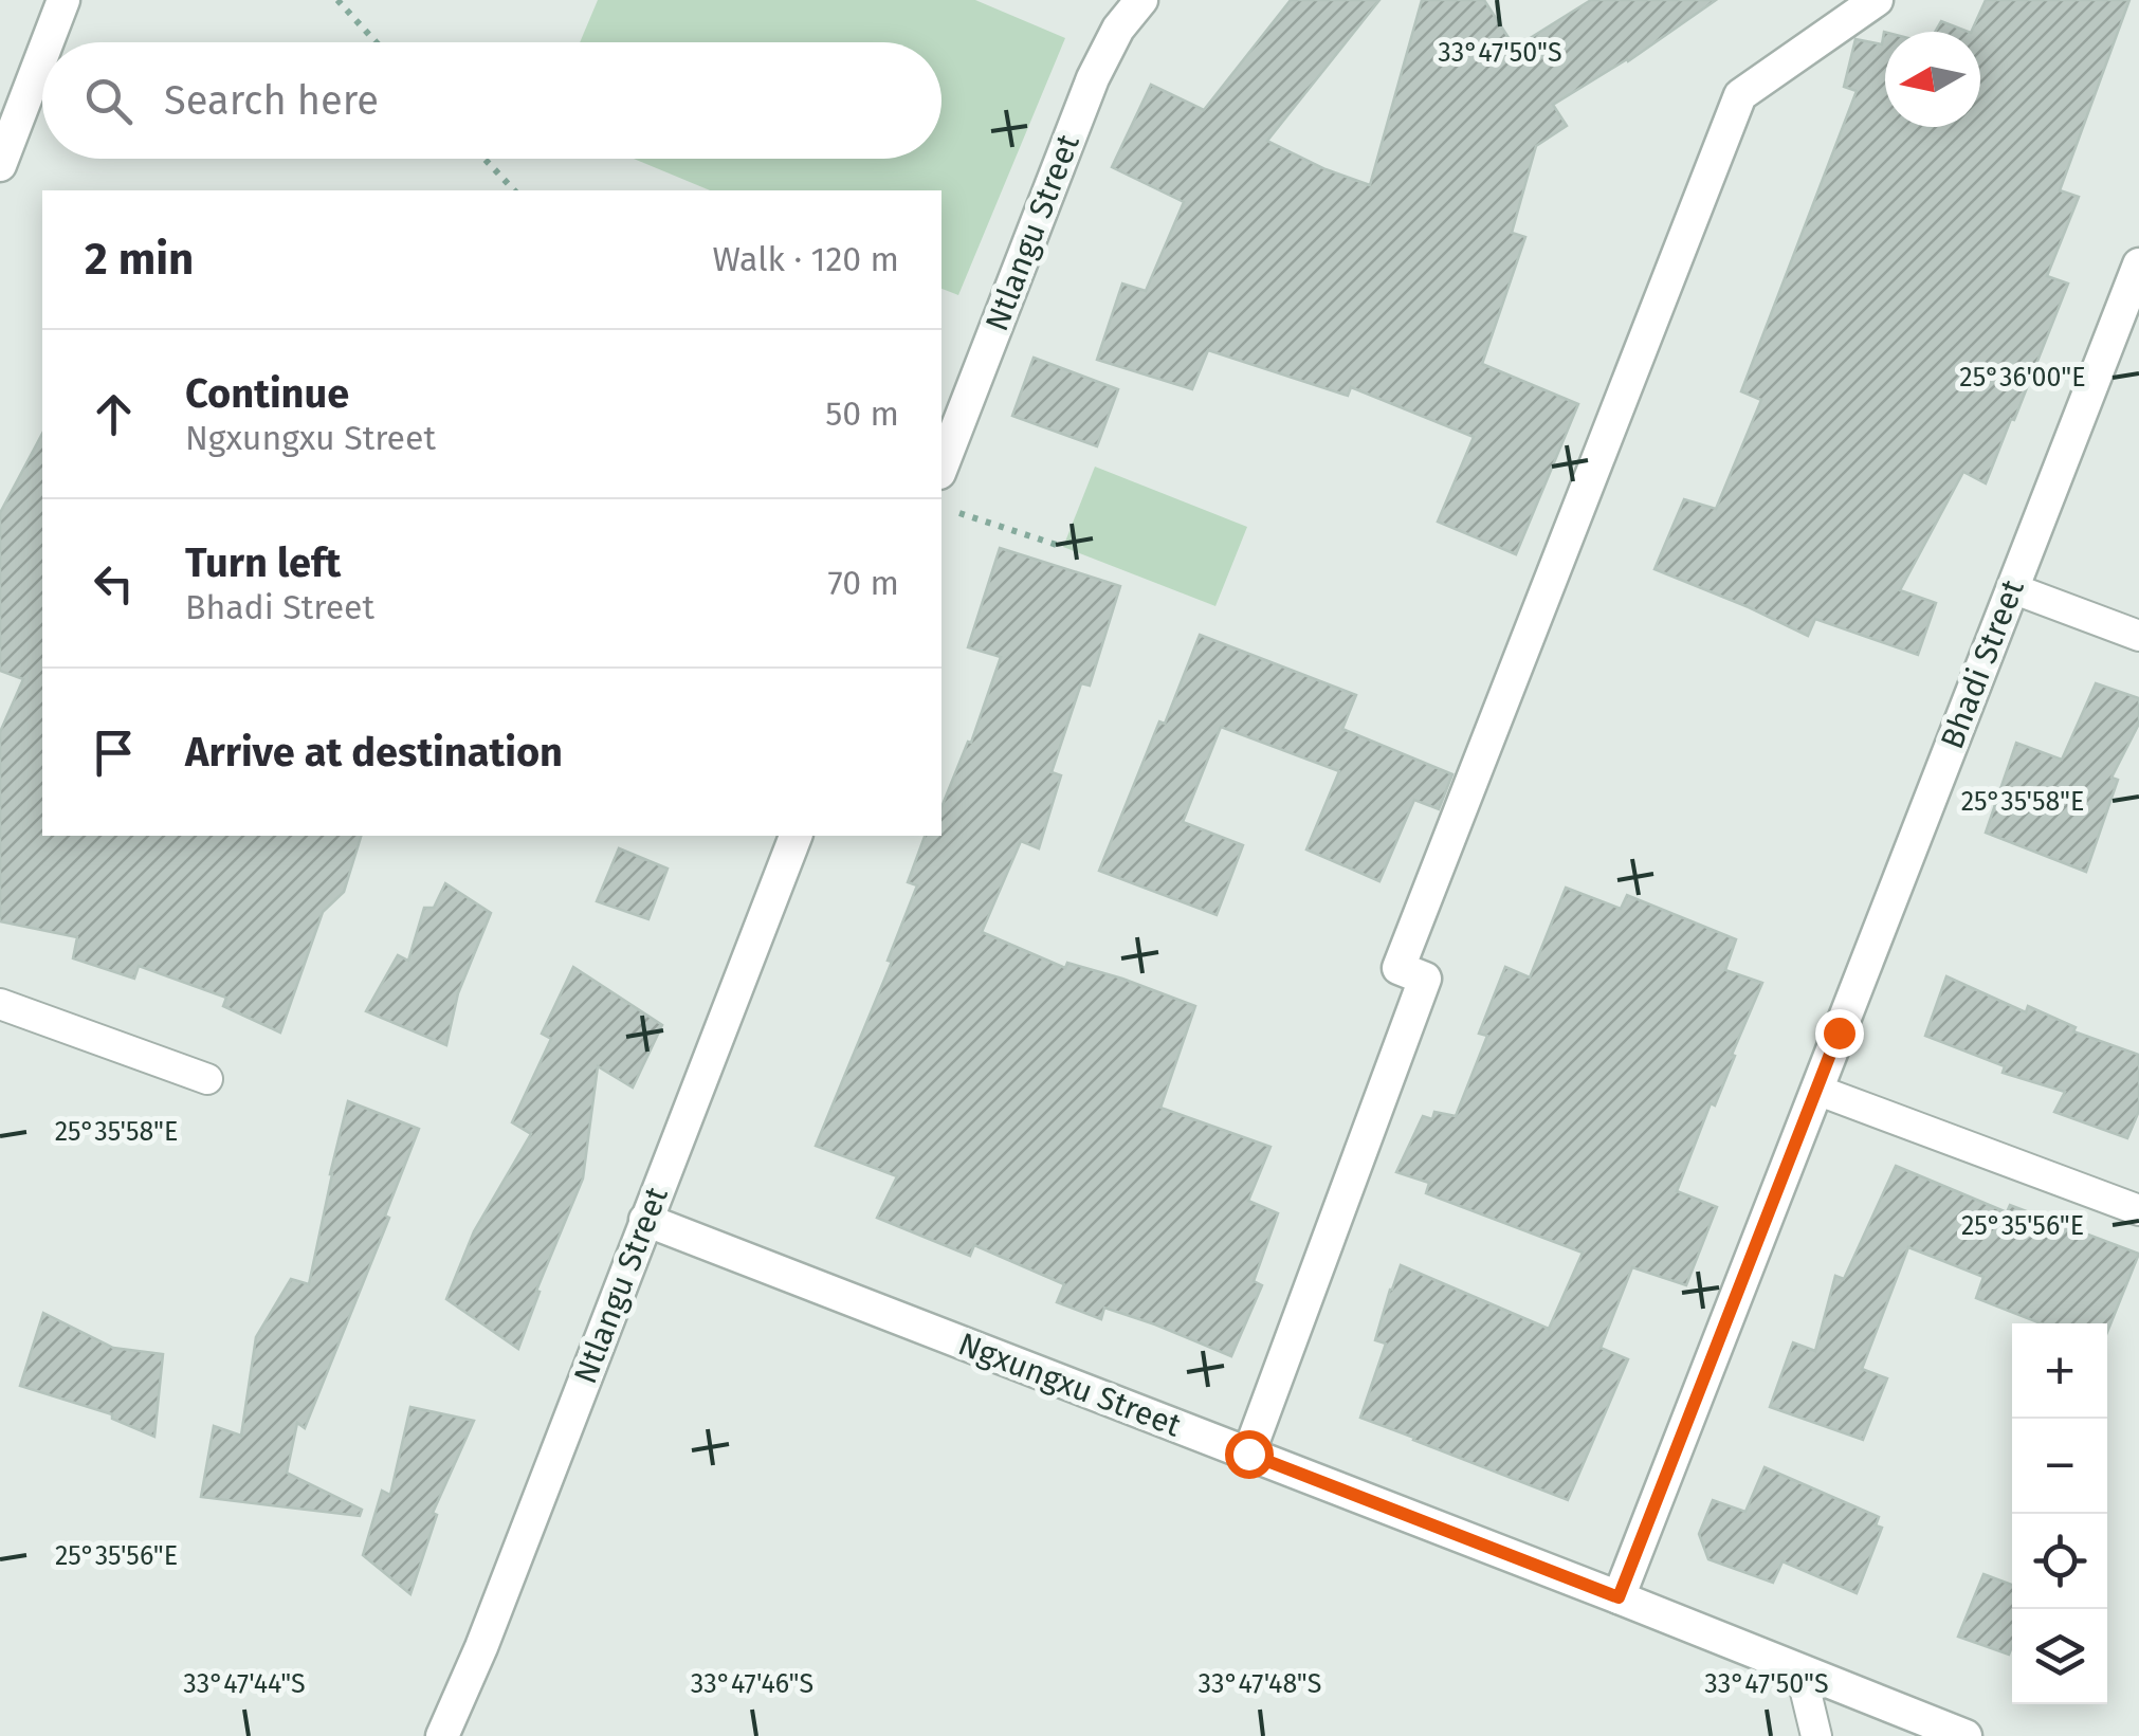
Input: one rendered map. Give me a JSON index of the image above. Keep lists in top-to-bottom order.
{
  "streets": {
    "street": ["Ntlangu Street", "Bhadi Street", "Ngxungxu Street"]
  },
  "crossings": [
    ["Ntlangu Street", "Ngxungxu Street"],
    ["Bhadi Street", "Ngxungxu Street"]
  ],
  "north": "left",
  "page": {
    "search": "Search here",
    "heading": ["2 min", "Walk · 120 m"],
    "list": [
      ["Continue", "Ngxungxu Street", "50 m"],
      ["Turn left", "Bhadi Street", "70 m"],
      "Arrive at destination"
    ],
    "map_buttons": ["+", "−"]
  },
  "coordinates": [
    "33°47'50\"S",
    "25°36'00\"E",
    "25°35'58\"E",
    "25°35'56\"E",
    "33°47'44\"S",
    "33°47'46\"S",
    "33°47'48\"S"
  ]
}
